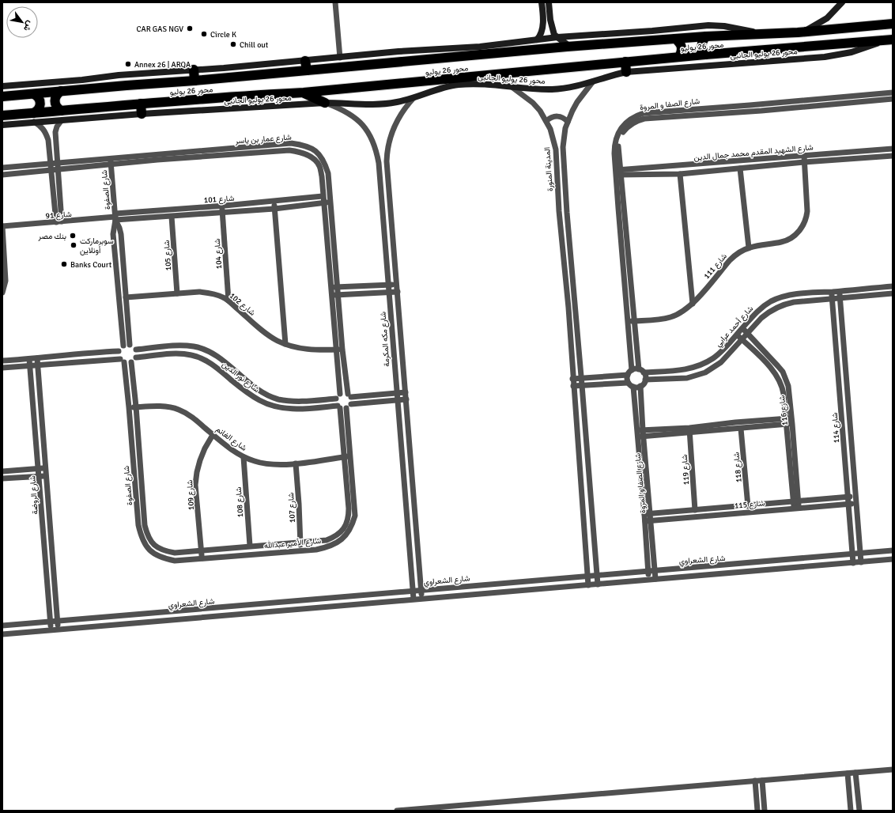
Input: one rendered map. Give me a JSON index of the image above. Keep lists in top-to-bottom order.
{
  "streets": {
    "highway": ["محور 26 يوليو"],
    "street": [
      "محور 26 يوليو الجانبى",
      "شارع الصفا و المروة",
      "شارع عمار بن ياسر",
      "شارع الشهيد المقدم محمد جمال الدين",
      "المدينة المنورة",
      "شارع الصفوة",
      "شارع 101",
      "شارع 91",
      "شارع 104",
      "شارع 105",
      "شارع 111",
      "شارع 102",
      "شارع أحمد عرابي",
      "شارع مكه المكرمة",
      "شارع نور الدين",
      "شارع 116",
      "شارع 114",
      "شارع الغانم",
      "شارع 118",
      "شارع 119",
      "شارع الروضة",
      "شارع 109",
      "شارع 108",
      "شارع 115",
      "شارع 107",
      "شارع الأمير عبدالله",
      "شارع الشعراوي"
    ]
  },
  "crossings": [
    ["محور 26 يوليو", "محور 26 يوليو الجانبى"],
    ["محور 26 يوليو الجانبى", "المدينة المنورة"],
    ["محور 26 يوليو الجانبى", "شارع مكه المكرمة"],
    ["شارع الصفا و المروة", "شارع الشهيد المقدم محمد جمال الدين"],
    ["شارع الصفا و المروة", "شارع 111"],
    ["شارع الصفا و المروة", "شارع أحمد عرابي"],
    ["شارع الصفا و المروة", "شارع 115"],
    ["شارع الصفا و المروة", "شارع الشعراوي"],
    ["شارع عمار بن ياسر", "شارع الصفوة"],
    ["شارع عمار بن ياسر", "شارع 101"],
    ["شارع عمار بن ياسر", "شارع 102"],
    ["شارع عمار بن ياسر", "شارع نور الدين"],
    ["شارع عمار بن ياسر", "شارع الأمير عبدالله"],
    ["شارع الشهيد المقدم محمد جمال الدين", "شارع 111"],
    ["المدينة المنورة", "شارع الشعراوي"],
    ["شارع الصفوة", "شارع 101"],
    ["شارع الصفوة", "شارع 91"],
    ["شارع الصفوة", "شارع 102"],
    ["شارع الصفوة", "شارع نور الدين"],
    ["شارع الصفوة", "شارع الغانم"],
    ["شارع الصفوة", "شارع 109"],
    ["شارع الصفوة", "شارع الأمير عبدالله"],
    ["شارع 101", "شارع 91"],
    ["شارع 101", "شارع 104"],
    ["شارع 101", "شارع 105"],
    ["شارع 104", "شارع 102"],
    ["شارع 105", "شارع 102"],
    ["شارع أحمد عرابي", "شارع 116"],
    ["شارع أحمد عرابي", "شارع 114"],
    ["شارع مكه المكرمة", "شارع نور الدين"],
    ["شارع مكه المكرمة", "شارع الشعراوي"],
    ["شارع نور الدين", "شارع الأمير عبدالله"],
    ["شارع 116", "شارع 115"],
    ["شارع 114", "شارع 115"],
    ["شارع 114", "شارع الشعراوي"],
    ["شارع الغانم", "شارع 109"],
    ["شارع الغانم", "شارع 108"],
    ["شارع الغانم", "شارع 107"],
    ["شارع الغانم", "شارع الأمير عبدالله"],
    ["شارع 118", "شارع 115"],
    ["شارع 119", "شارع 115"],
    ["شارع الروضة", "شارع الشعراوي"],
    ["شارع 109", "شارع الأمير عبدالله"],
    ["شارع 108", "شارع الأمير عبدالله"],
    ["شارع 107", "شارع الأمير عبدالله"]
  ],
  "places": [
    "CAR GAS NGV",
    "Circle K",
    "Chill out",
    "Annex 26 | ARQA",
    "بنك مصر",
    "سوبرماركت أونلاين",
    "Banks Court"
  ],
  "north": "bottom right"
}
